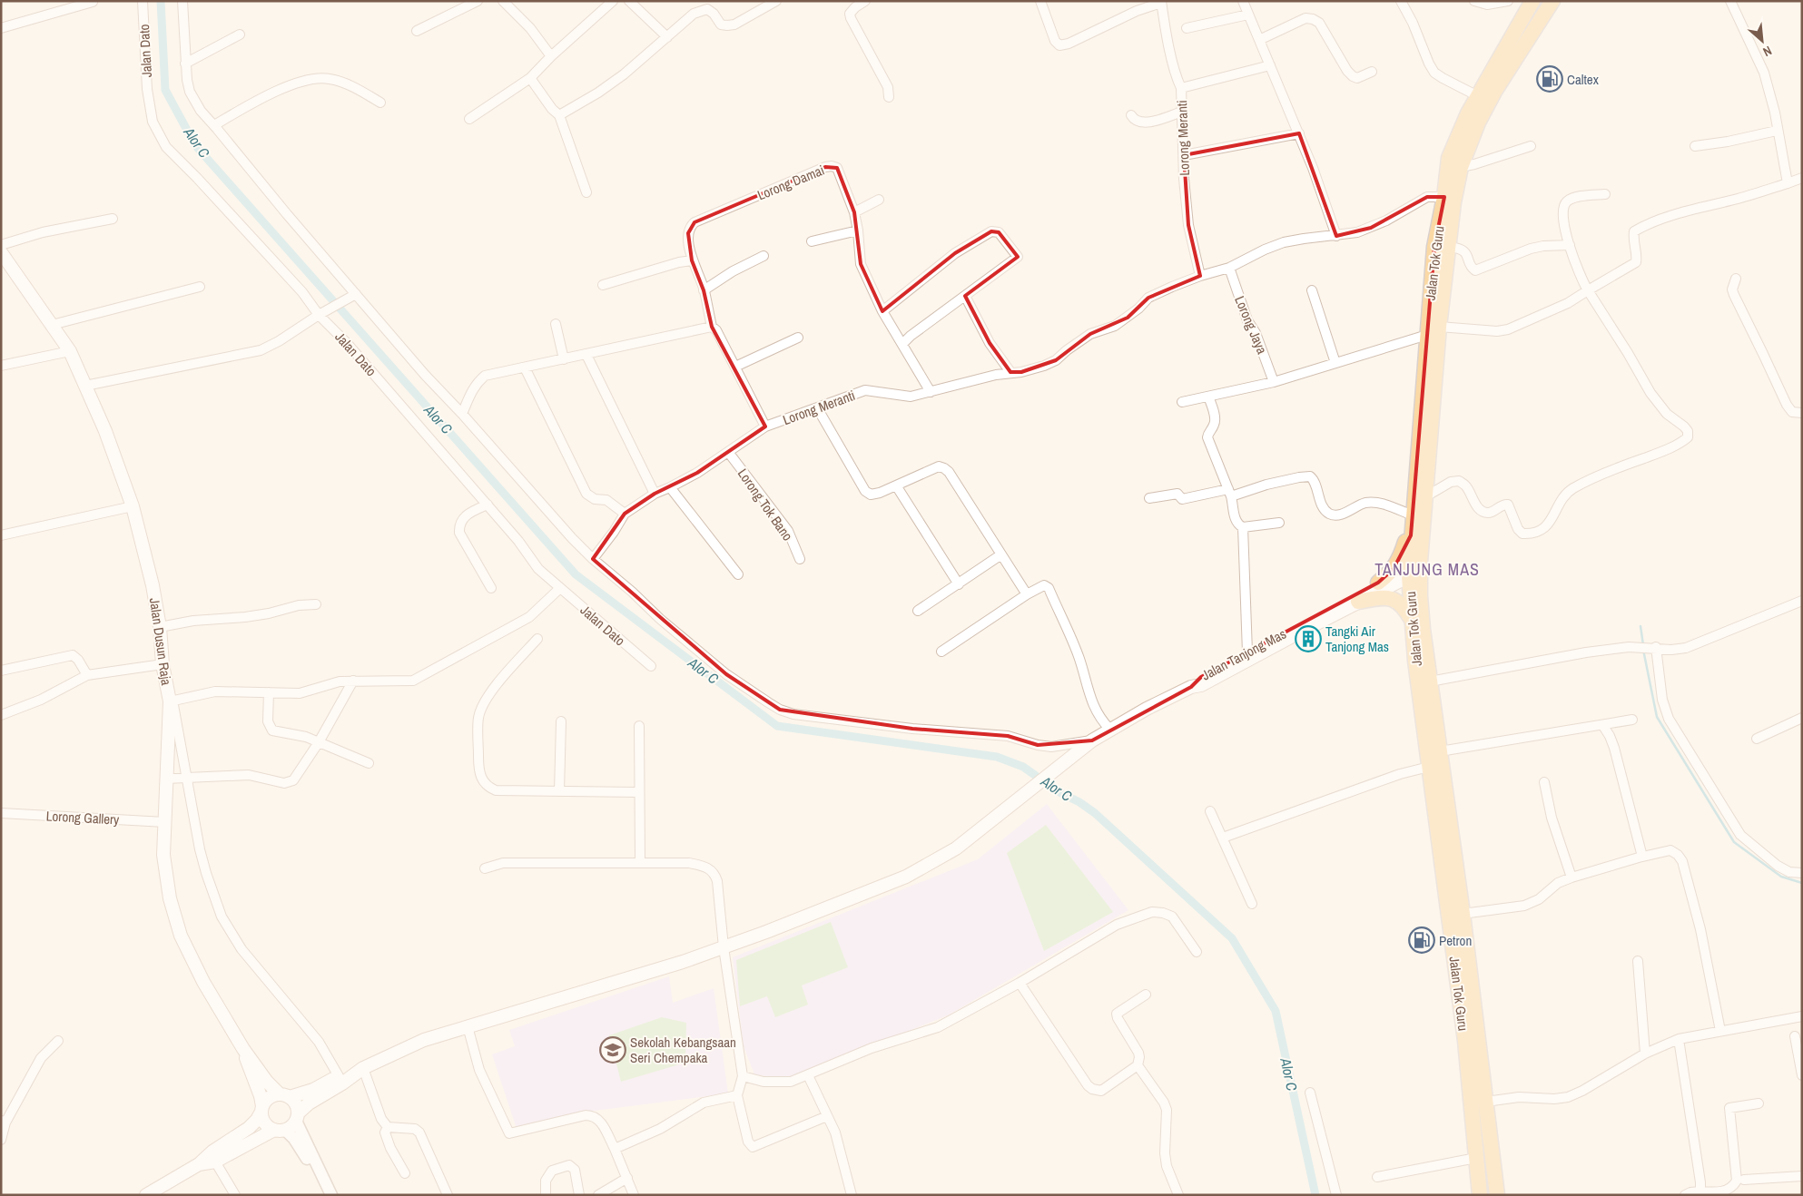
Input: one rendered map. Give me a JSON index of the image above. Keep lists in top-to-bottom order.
{
  "streets": {
    "main road": ["Jalan Tok Guru", "Jalan Dusun Raja", "Jalan Tanjong Mas"],
    "street": [
      "Jalan Dato",
      "Lorong Meranti",
      "Lorong Damai",
      "Lorong Jaya",
      "Lorong Tok Bano",
      "Lorong Gallery"
    ]
  },
  "crossings": [
    ["Lorong Meranti", "Lorong Damai"],
    ["Lorong Meranti", "Jalan Tok Guru"],
    ["Lorong Meranti", "Lorong Jaya"],
    ["Lorong Meranti", "Lorong Tok Bano"],
    ["Jalan Tok Guru", "Jalan Tanjong Mas"],
    ["Jalan Dusun Raja", "Lorong Gallery"]
  ],
  "districts": ["TANJUNG MAS"],
  "water": ["Alor C"],
  "places": {
    "fuel station": ["Caltex", "Petron"],
    "building": ["Tangki Air Tanjong Mas"],
    "school or university": ["Sekolah Kebangsaan Seri Chempaka"]
  },
  "north": "bottom right"
}
